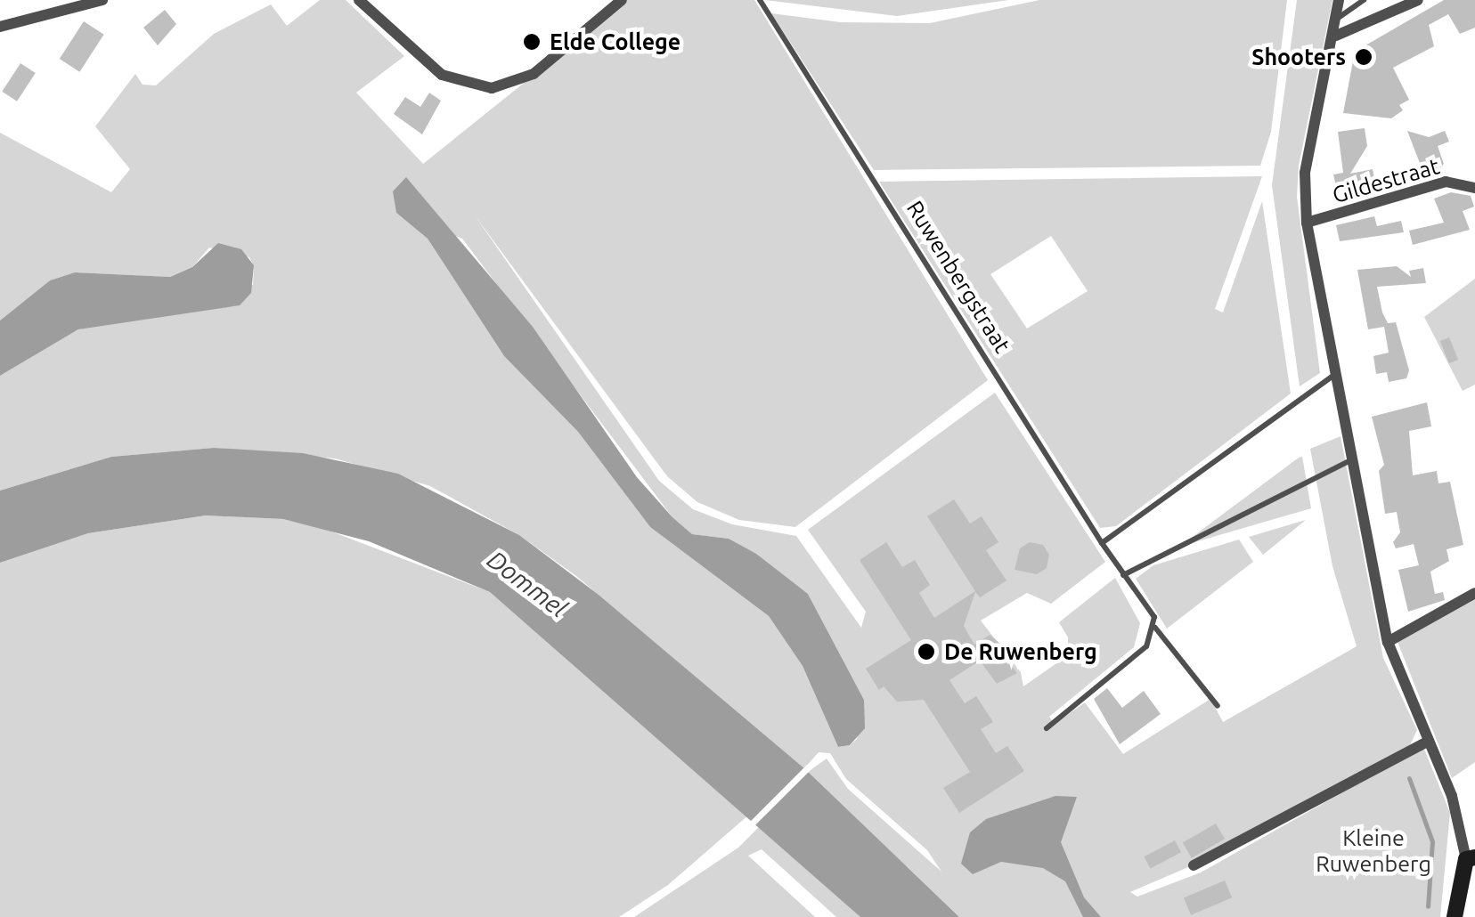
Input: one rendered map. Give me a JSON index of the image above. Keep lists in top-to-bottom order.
{
  "streets": {
    "street": ["Gildestraat"],
    "lane": ["Ruwenbergstraat"]
  },
  "water": ["Dommel"],
  "parks": ["Kleine Ruwenberg"],
  "places": ["Elde College", "Shooters", "De Ruwenberg"]
}
